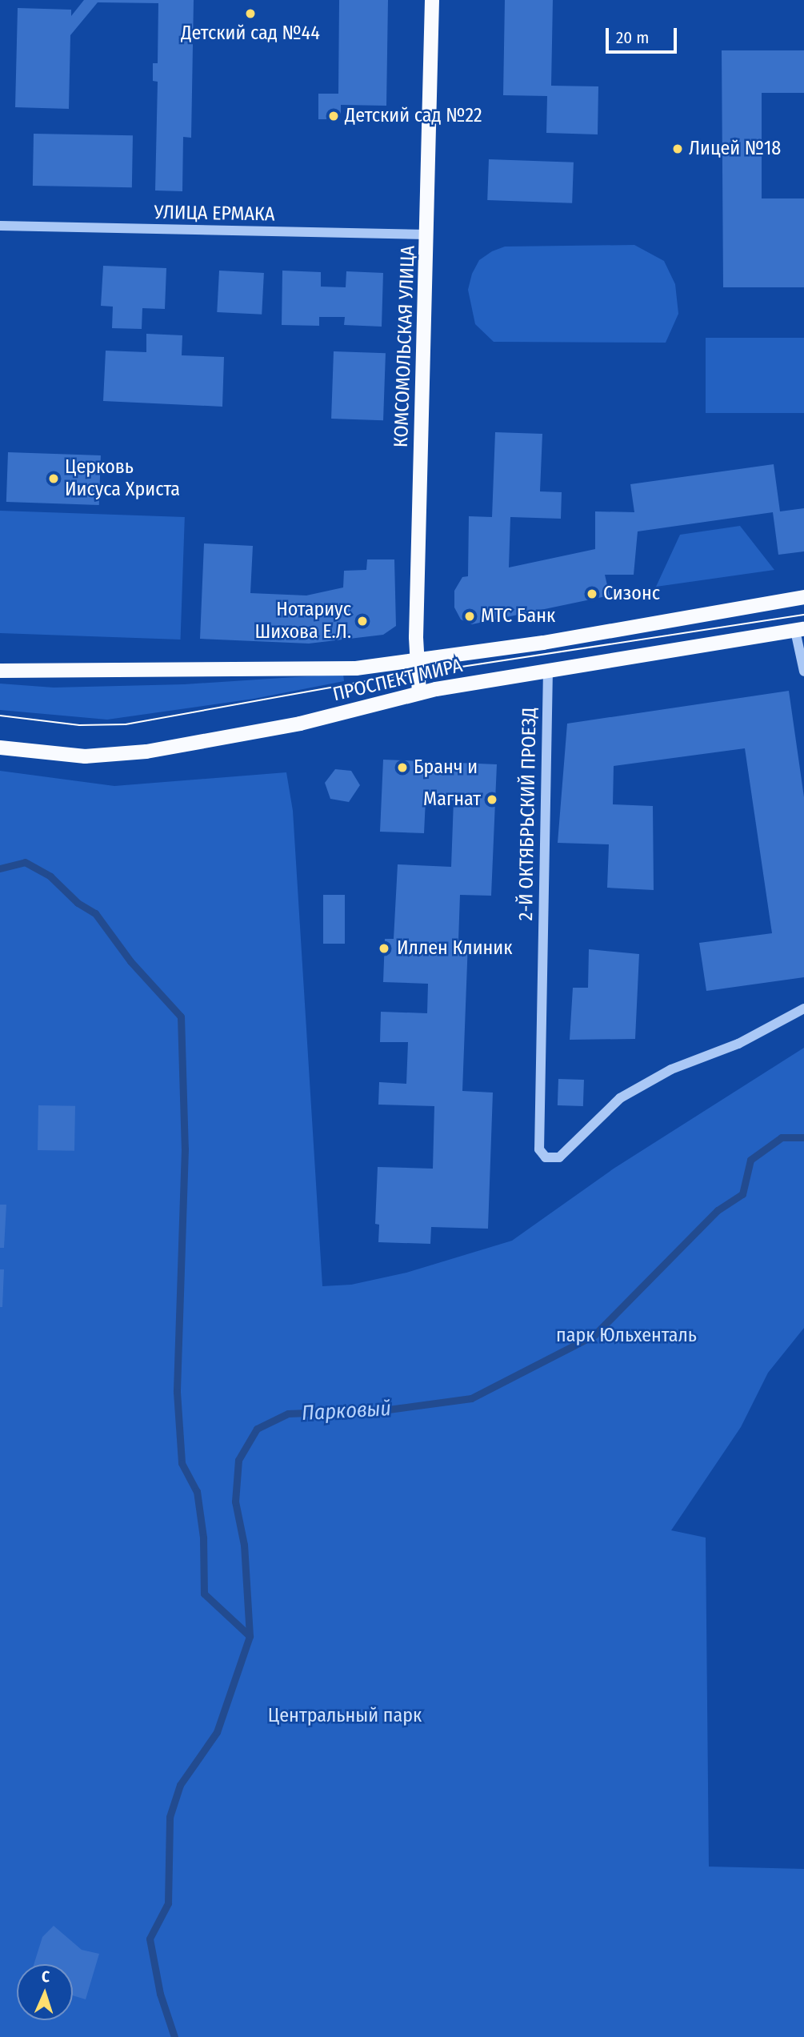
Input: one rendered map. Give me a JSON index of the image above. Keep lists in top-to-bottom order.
{
  "streets": {
    "main road": ["КОМСОМОЛЬСКАЯ УЛИЦА", "ПРОСПЕКТ МИРА"],
    "street": ["УЛИЦА ЕРМАКА", "2-Й ОКТЯБРЬСКИЙ ПРОЕЗД"]
  },
  "crossings": [
    ["УЛИЦА ЕРМАКА", "КОМСОМОЛЬСКАЯ УЛИЦА"],
    ["КОМСОМОЛЬСКАЯ УЛИЦА", "ПРОСПЕКТ МИРА"],
    ["ПРОСПЕКТ МИРА", "2-Й ОКТЯБРЬСКИЙ ПРОЕЗД"]
  ],
  "water": ["Парковый"],
  "parks": ["парк Юльхенталь", "Центральный парк"],
  "places": [
    "Детский сад №44",
    "Детский сад №22",
    "Лицей №18",
    "Церковь Иисуса Христа",
    "Сизонс",
    "МТС Банк",
    "Нотариус Шихова Е.Л.",
    "Бранч и",
    "Магнат",
    "Иллен Клиник"
  ],
  "scale_bar": "20 m",
  "north": "top"
}
